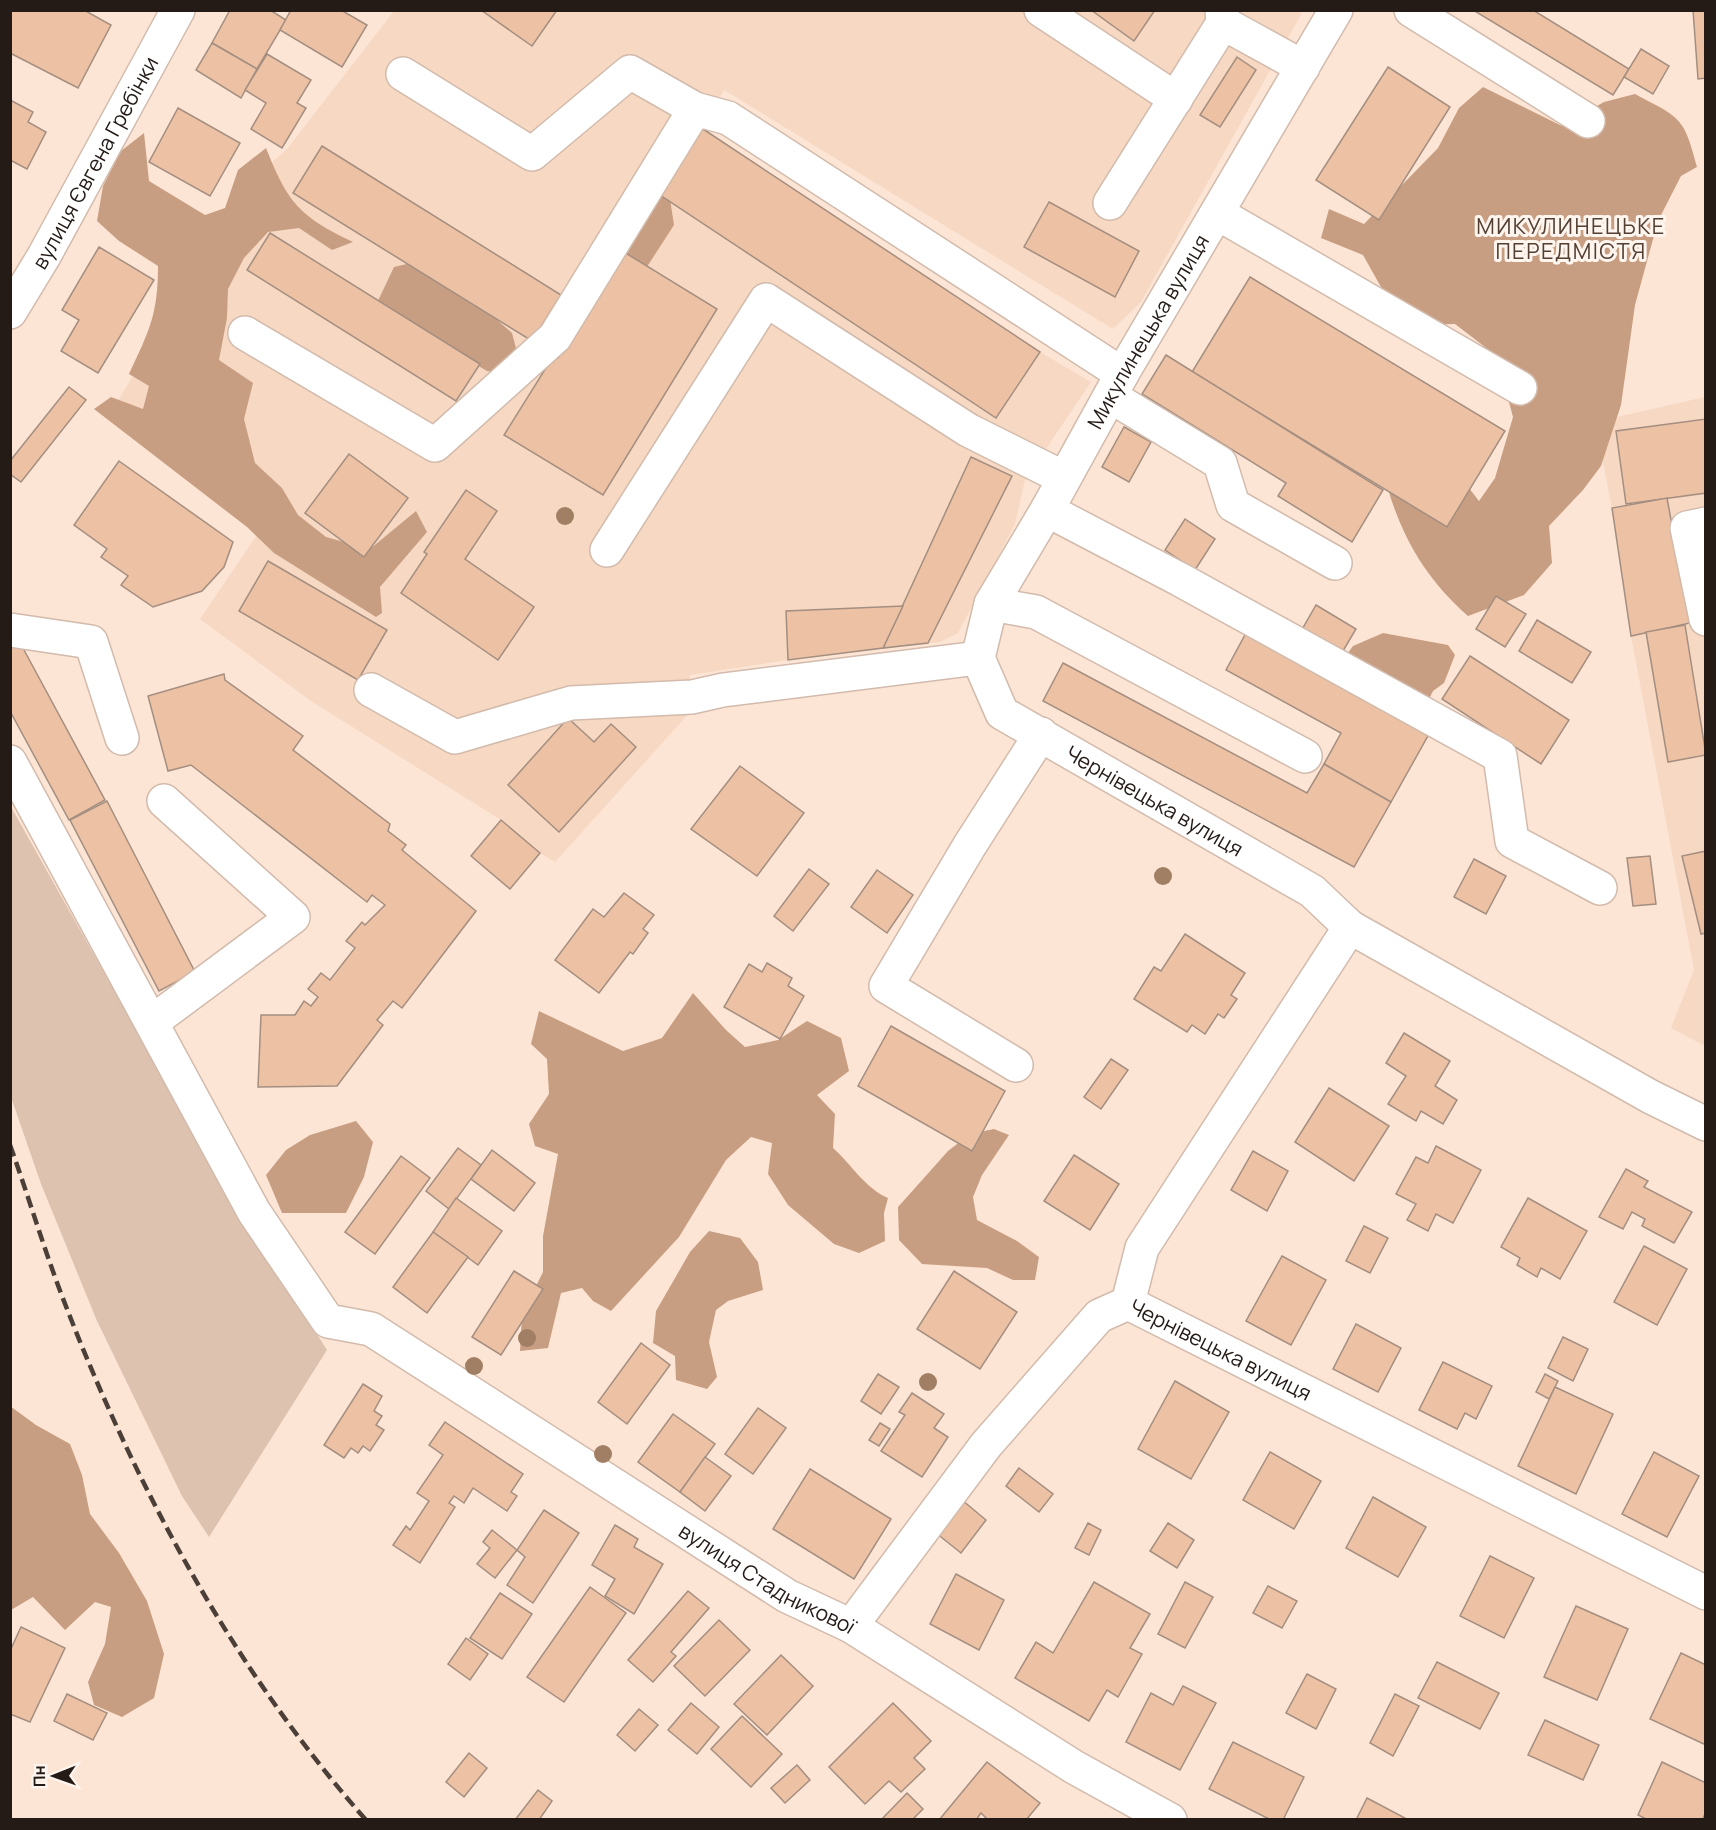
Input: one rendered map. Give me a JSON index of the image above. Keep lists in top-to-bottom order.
{
  "streets": {
    "street": [
      "вулиця Євгена Гребінки",
      "Микулинецька вулиця",
      "Чернівецька вулиця",
      "вулиця Стадникової"
    ]
  },
  "crossings": [
    ["Микулинецька вулиця", "Чернівецька вулиця"]
  ],
  "districts": ["МИКУЛИНЕЦЬКЕ ПЕРЕДМІСТЯ"],
  "north": "left"
}
